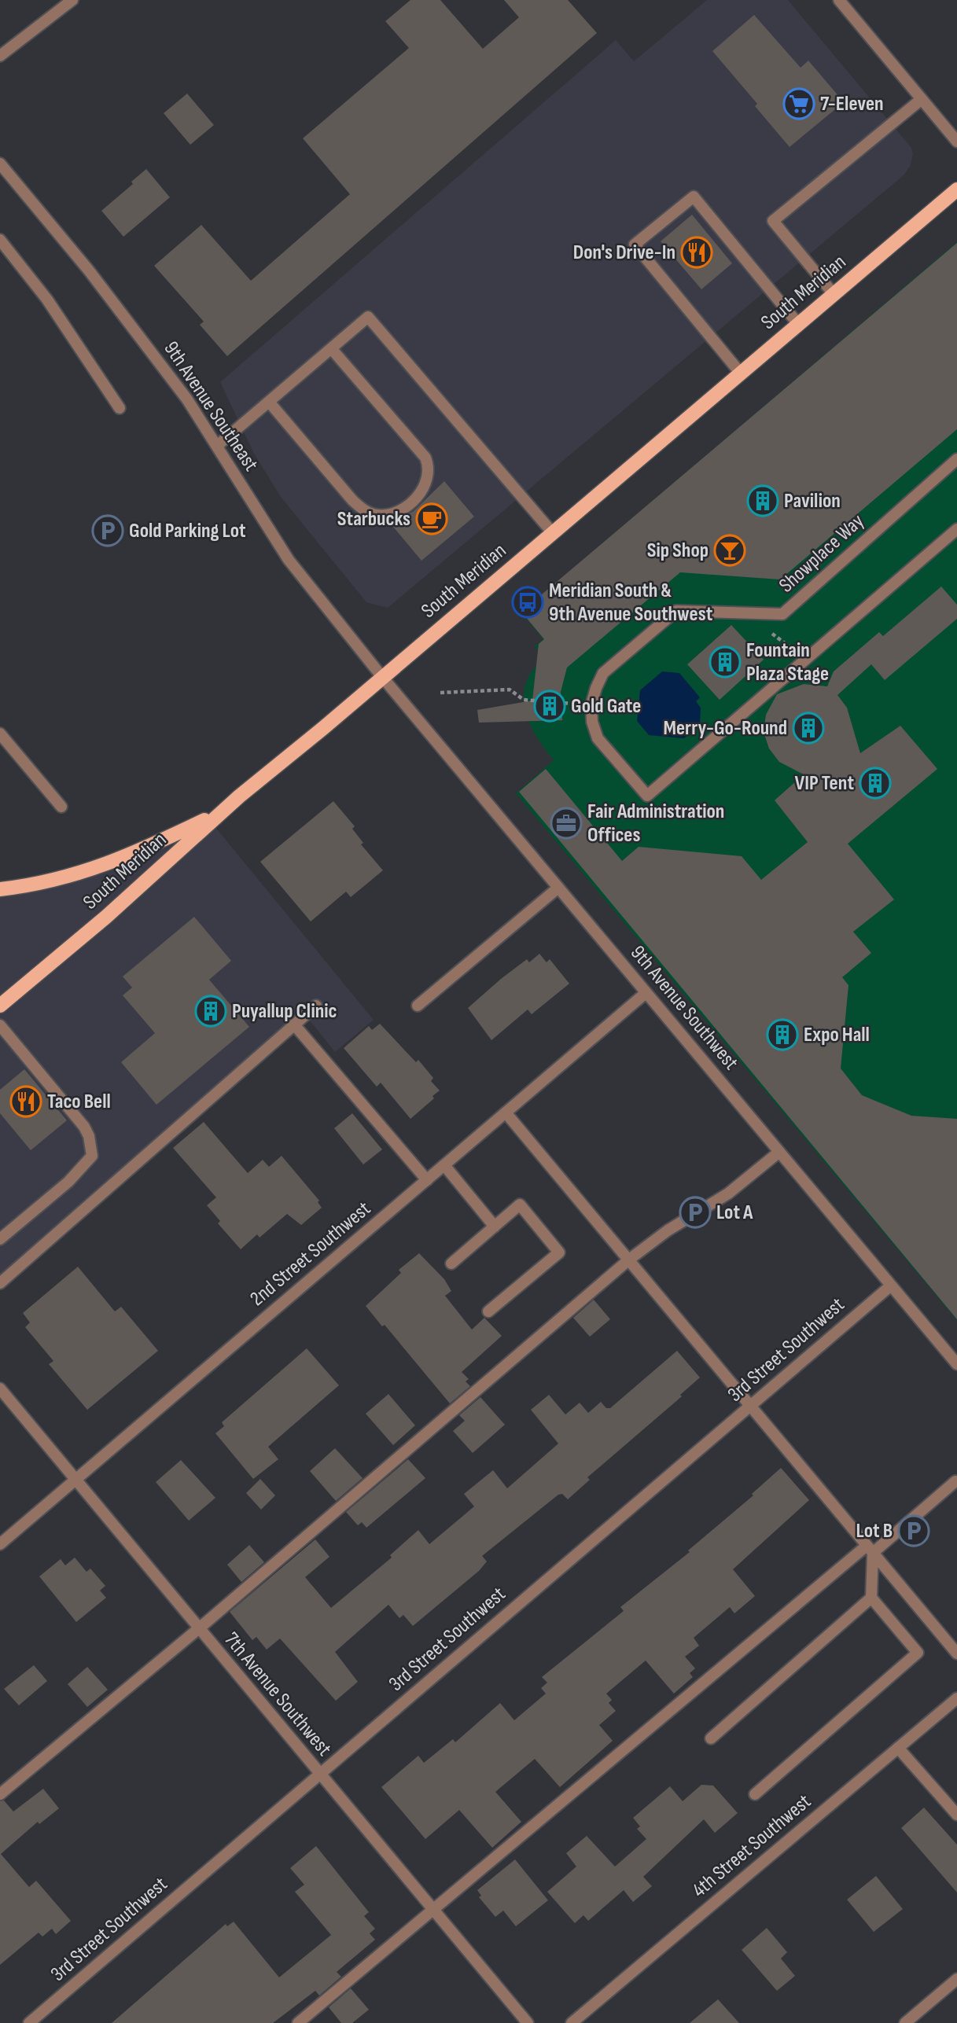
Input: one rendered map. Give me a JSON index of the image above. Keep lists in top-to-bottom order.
{
  "streets": {
    "main road": ["South Meridian"],
    "street": [
      "9th Avenue Southeast",
      "Showplace Way",
      "9th Avenue Southwest",
      "2nd Street Southwest",
      "3rd Street Southwest",
      "7th Avenue Southwest",
      "4th Street Southwest"
    ]
  },
  "crossings": [
    ["South Meridian", "9th Avenue Southeast"],
    ["South Meridian", "9th Avenue Southwest"],
    ["9th Avenue Southeast", "9th Avenue Southwest"],
    ["9th Avenue Southwest", "2nd Street Southwest"],
    ["9th Avenue Southwest", "3rd Street Southwest"],
    ["2nd Street Southwest", "7th Avenue Southwest"],
    ["3rd Street Southwest", "7th Avenue Southwest"]
  ],
  "places": {
    "supermarket": ["7-Eleven"],
    "restaurant": ["Don's Drive-In", "Taco Bell"],
    "building": [
      "Pavilion",
      "Fountain Plaza Stage",
      "Gold Gate",
      "Merry-Go-Round",
      "VIP Tent",
      "Puyallup Clinic",
      "Expo Hall"
    ],
    "cafe": ["Starbucks"],
    "parking": ["Gold Parking Lot", "Lot A", "Lot B"],
    "bar": ["Sip Shop"],
    "bus stop": ["Meridian South & 9th Avenue Southwest"],
    "office": ["Fair Administration Offices"]
  }
}
